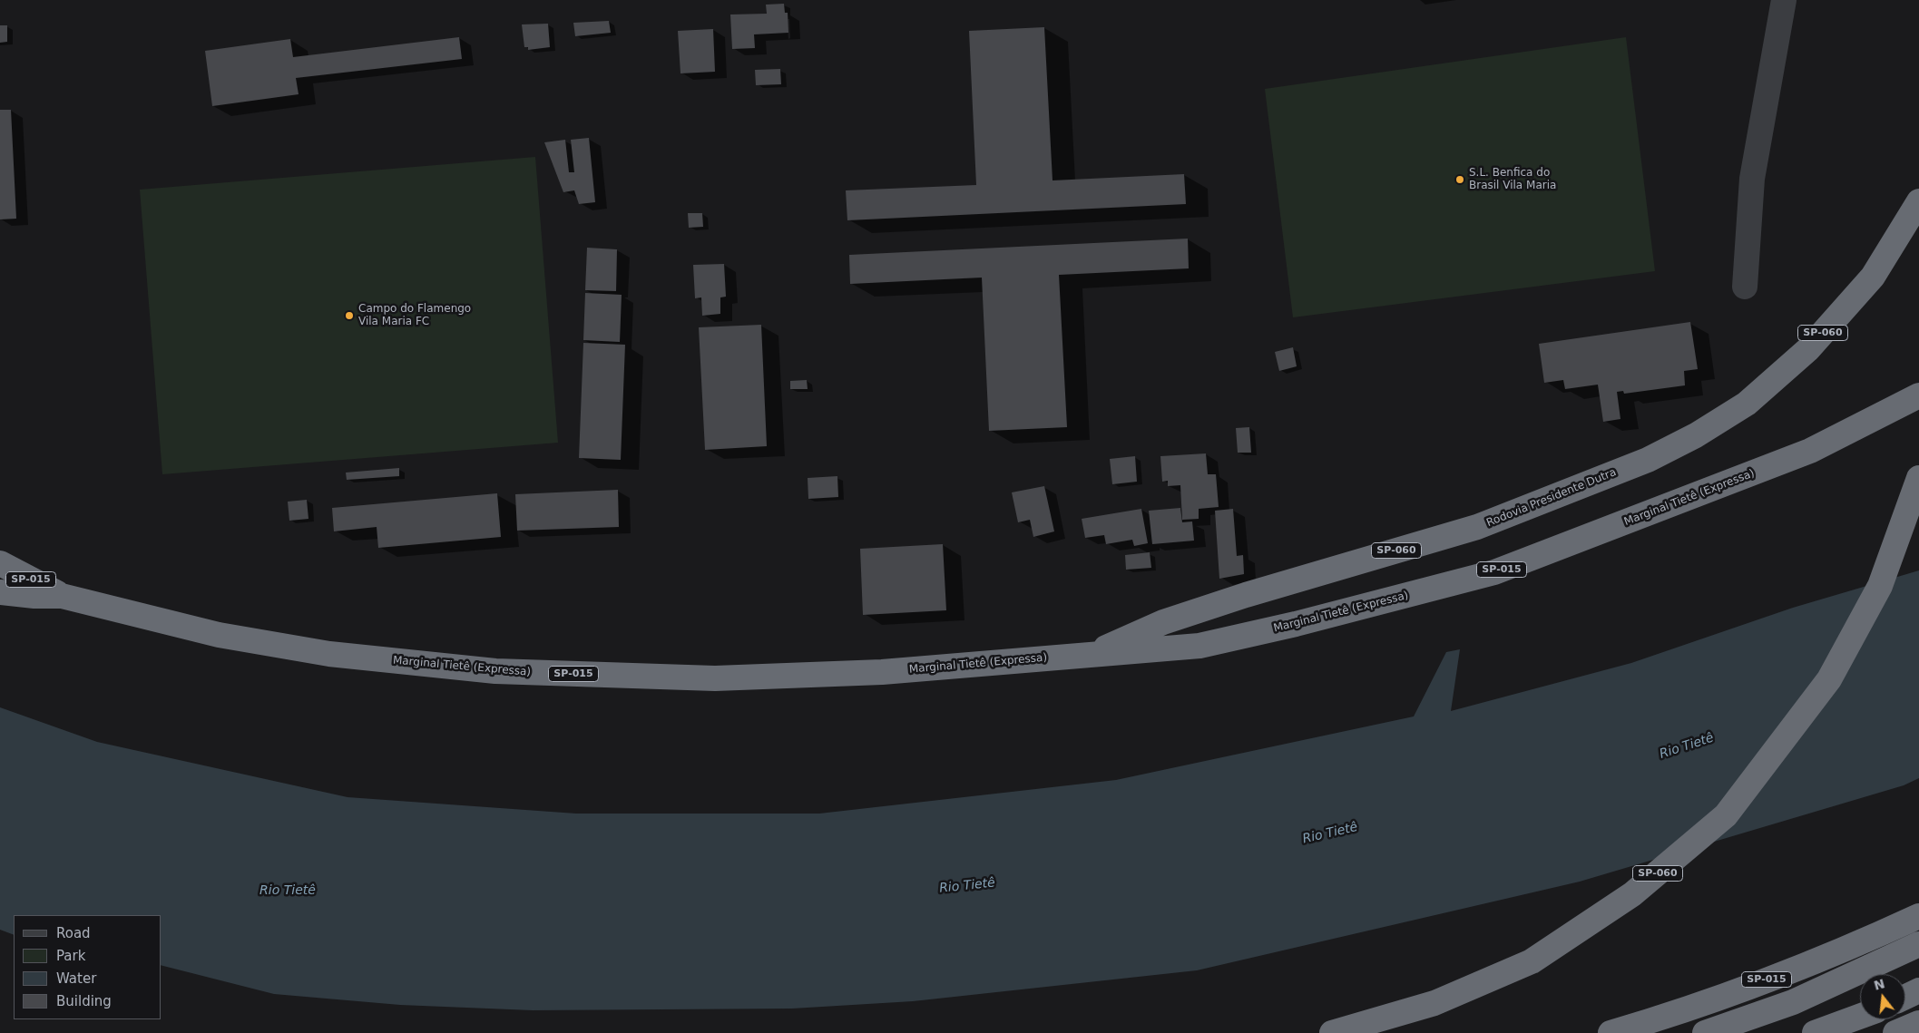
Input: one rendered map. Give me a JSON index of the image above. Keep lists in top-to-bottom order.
{
  "streets": {
    "highway": [
      "SP-060",
      "Rodovia Presidente Dutra",
      "Marginal Tietê (Expressa)",
      "SP-015"
    ]
  },
  "crossings": [
    ["Rodovia Presidente Dutra", "Marginal Tietê (Expressa)"],
    ["Marginal Tietê (Expressa)", "SP-015"]
  ],
  "water": ["Rio Tietê"],
  "places": ["S.L. Benfica do Brasil Vila Maria", "Campo do Flamengo Vila Maria FC"],
  "legend": [
    "Road",
    "Park",
    "Water",
    "Building"
  ],
  "north": "top"
}
